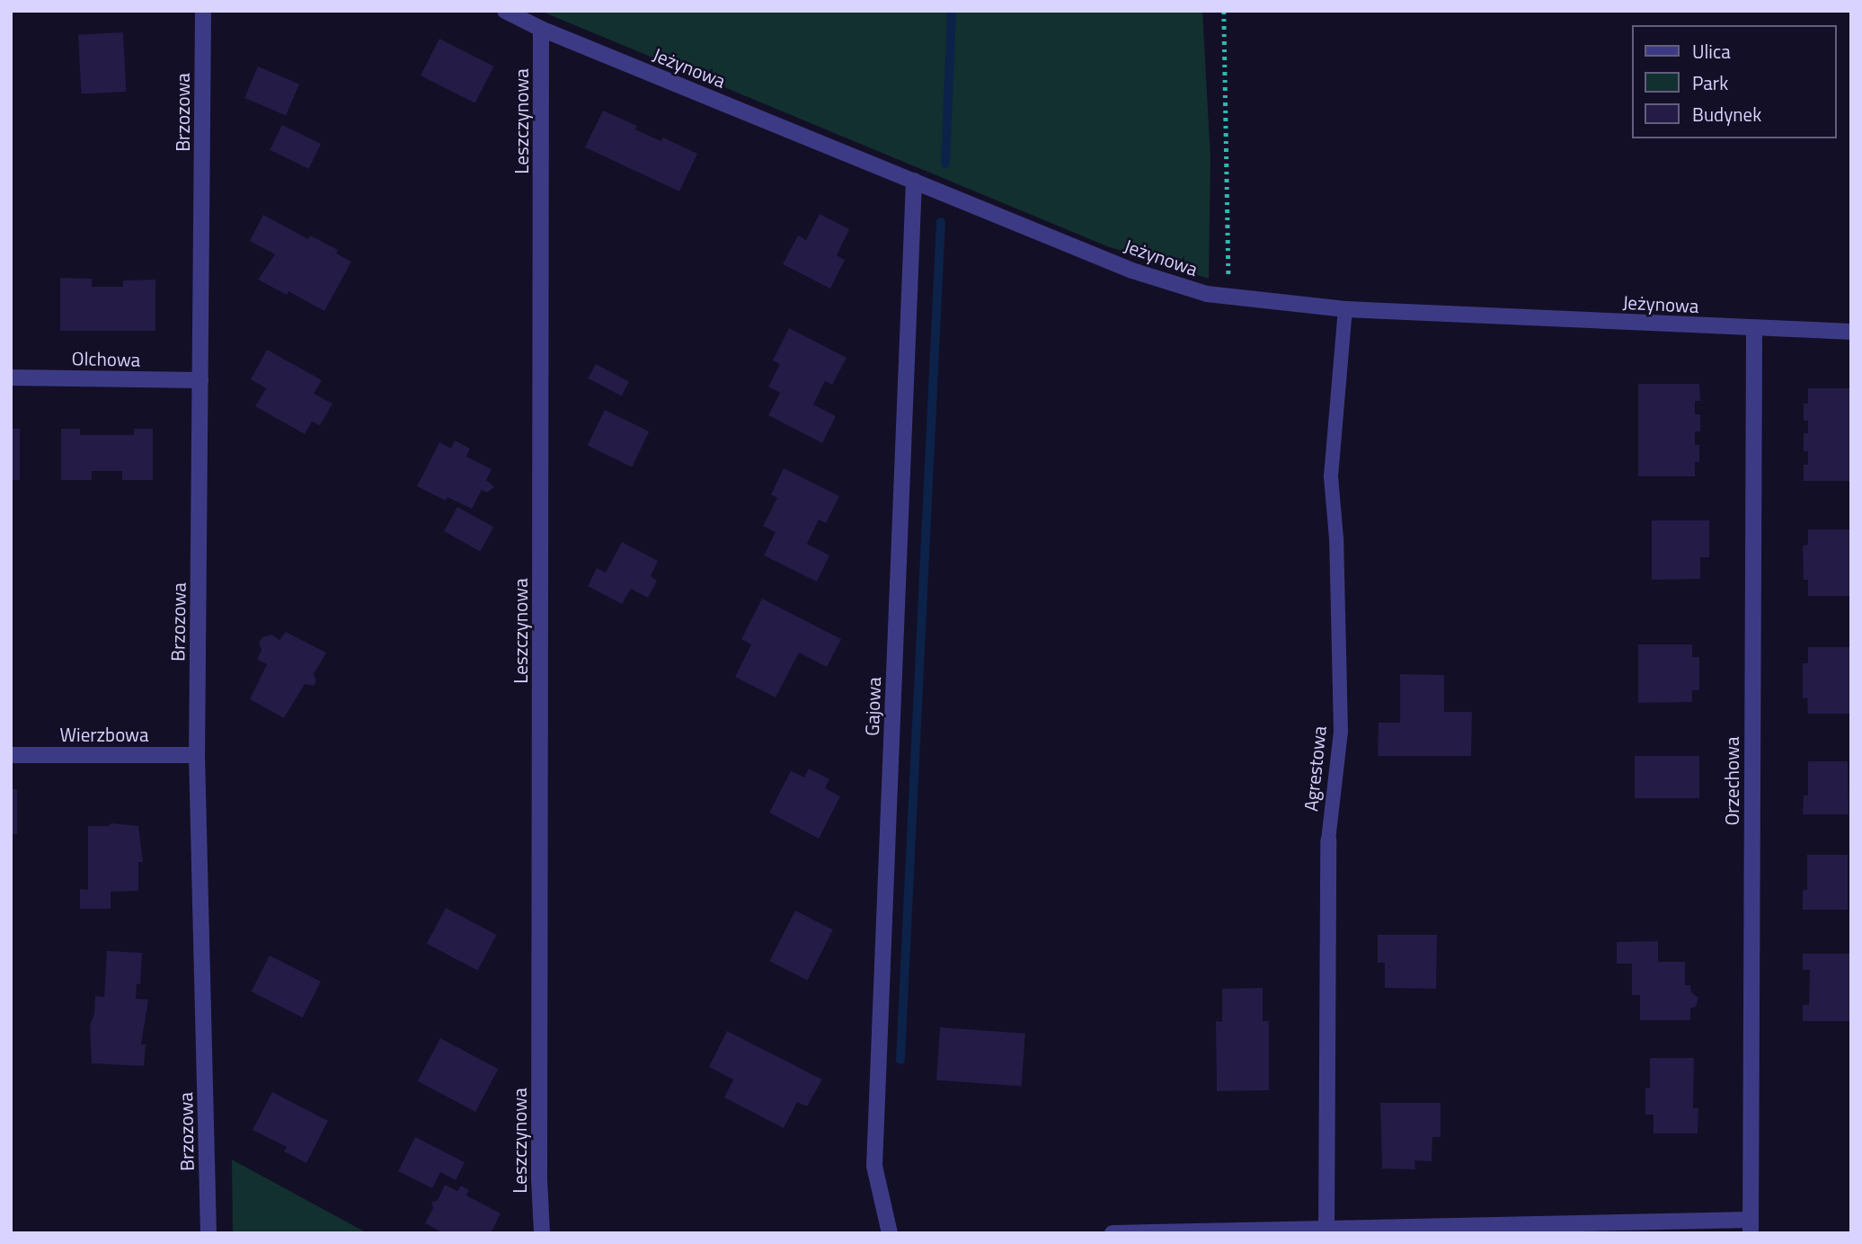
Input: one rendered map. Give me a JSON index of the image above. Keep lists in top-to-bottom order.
{
  "streets": {
    "street": [
      "Jeżynowa",
      "Brzozowa",
      "Leszczynowa",
      "Olchowa",
      "Gajowa",
      "Wierzbowa",
      "Agrestowa",
      "Orzechowa"
    ]
  },
  "crossings": [
    ["Jeżynowa", "Leszczynowa"],
    ["Jeżynowa", "Gajowa"],
    ["Jeżynowa", "Agrestowa"],
    ["Jeżynowa", "Orzechowa"],
    ["Brzozowa", "Olchowa"],
    ["Brzozowa", "Wierzbowa"]
  ],
  "legend": ["Ulica", "Park", "Budynek"]
}
